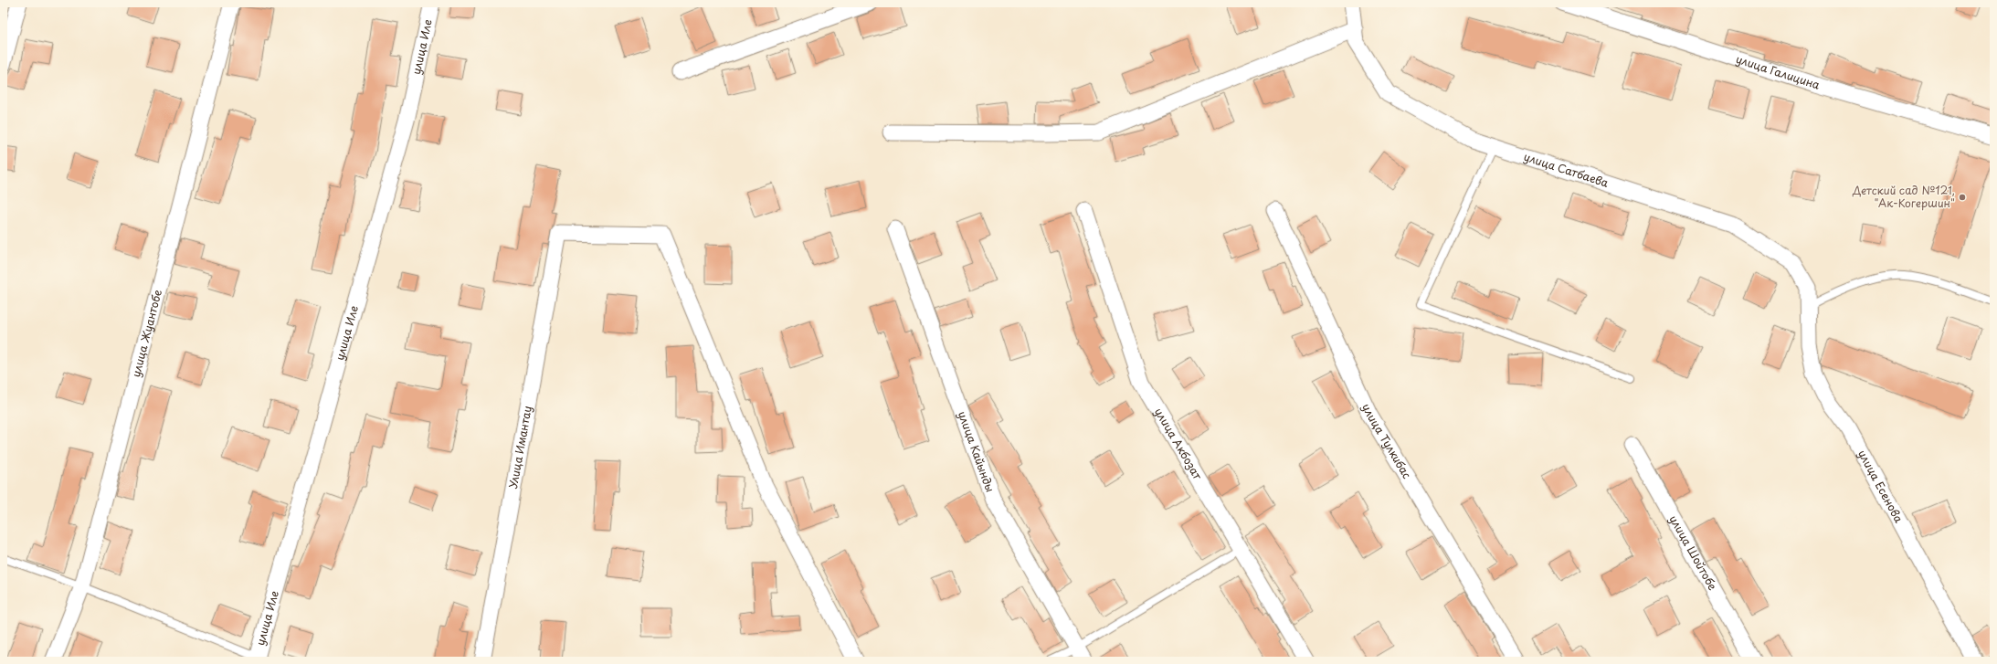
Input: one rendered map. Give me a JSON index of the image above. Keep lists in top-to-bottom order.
{
  "streets": {
    "street": [
      "улица Иле",
      "улица Галицина",
      "улица Сатбаева",
      "улица Жуантобе",
      "улица Тулкибас",
      "улица Акбозат",
      "Улица Имантау",
      "улица Кайынды",
      "улица Есенова",
      "улица Шойтобе"
    ]
  },
  "crossings": [
    ["улица Сатбаева", "улица Есенова"]
  ],
  "places": ["Детский сад №121, \"Ак-Когершин\""]
}
